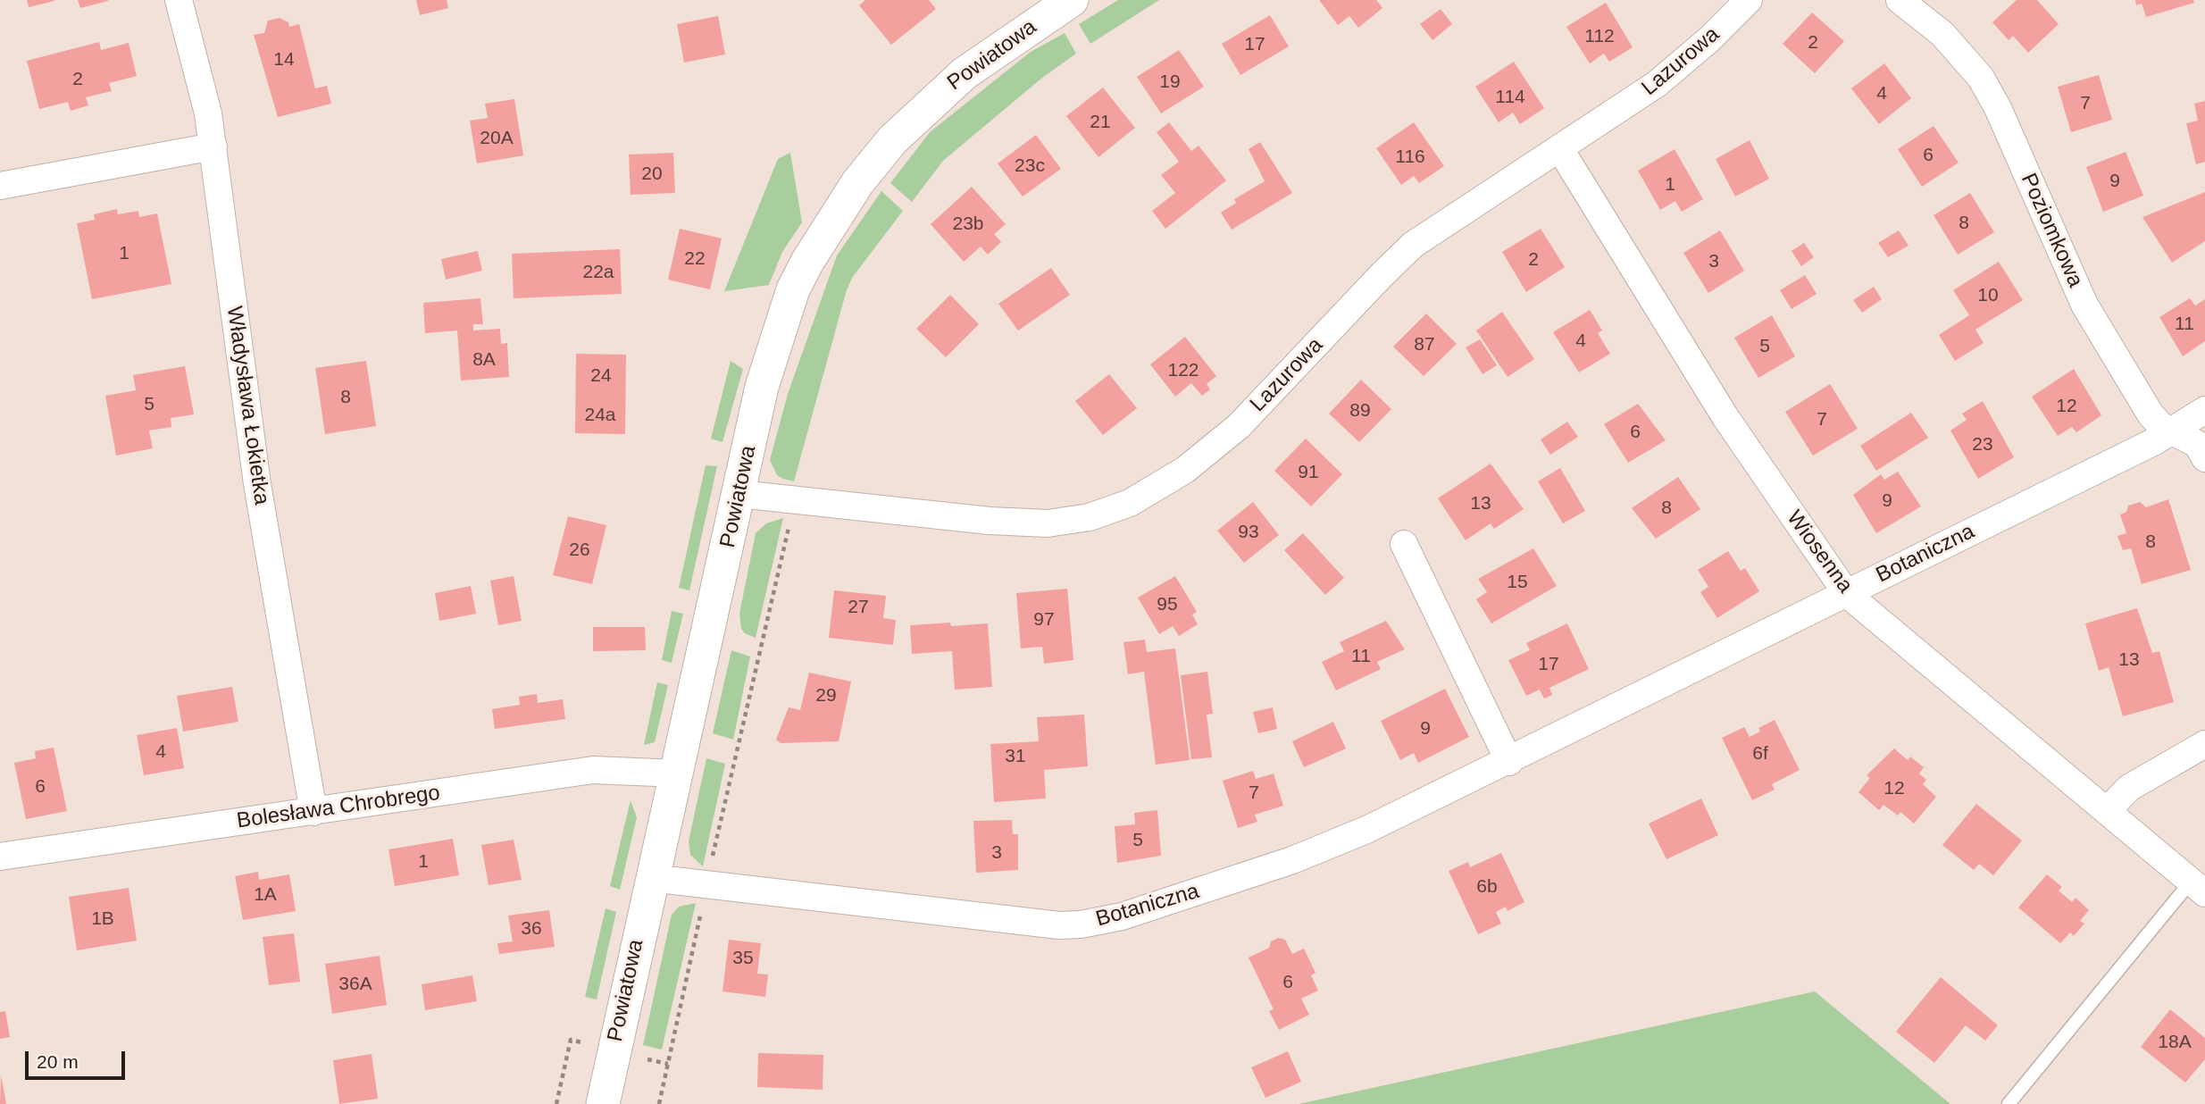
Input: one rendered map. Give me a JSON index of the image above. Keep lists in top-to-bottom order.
{
  "streets": {
    "street": [
      "Powiatowa",
      "Lazurowa",
      "Poziomkowa",
      "Władysława Łokietka",
      "Wiosenna",
      "Botaniczna",
      "Bolesława Chrobrego"
    ]
  },
  "crossings": [
    ["Powiatowa", "Lazurowa"],
    ["Powiatowa", "Botaniczna"],
    ["Powiatowa", "Bolesława Chrobrego"],
    ["Lazurowa", "Wiosenna"],
    ["Poziomkowa", "Botaniczna"],
    ["Władysława Łokietka", "Bolesława Chrobrego"],
    ["Wiosenna", "Botaniczna"]
  ],
  "house_numbers": [
    "112",
    "2",
    "17",
    "14",
    "2",
    "19",
    "4",
    "114",
    "7",
    "21",
    "20A",
    "6",
    "116",
    "23c",
    "20",
    "9",
    "1",
    "8",
    "23b",
    "1",
    "22",
    "2",
    "3",
    "22a",
    "10",
    "11",
    "4",
    "87",
    "5",
    "8A",
    "122",
    "24",
    "8",
    "5",
    "12",
    "89",
    "24a",
    "7",
    "6",
    "23",
    "91",
    "9",
    "13",
    "8",
    "93",
    "8",
    "26",
    "15",
    "95",
    "27",
    "97",
    "11",
    "13",
    "17",
    "29",
    "9",
    "4",
    "6f",
    "31",
    "6",
    "12",
    "7",
    "5",
    "3",
    "1",
    "6b",
    "1A",
    "1B",
    "36",
    "35",
    "6",
    "36A",
    "18A"
  ],
  "scale_bar": "20 m"
}
